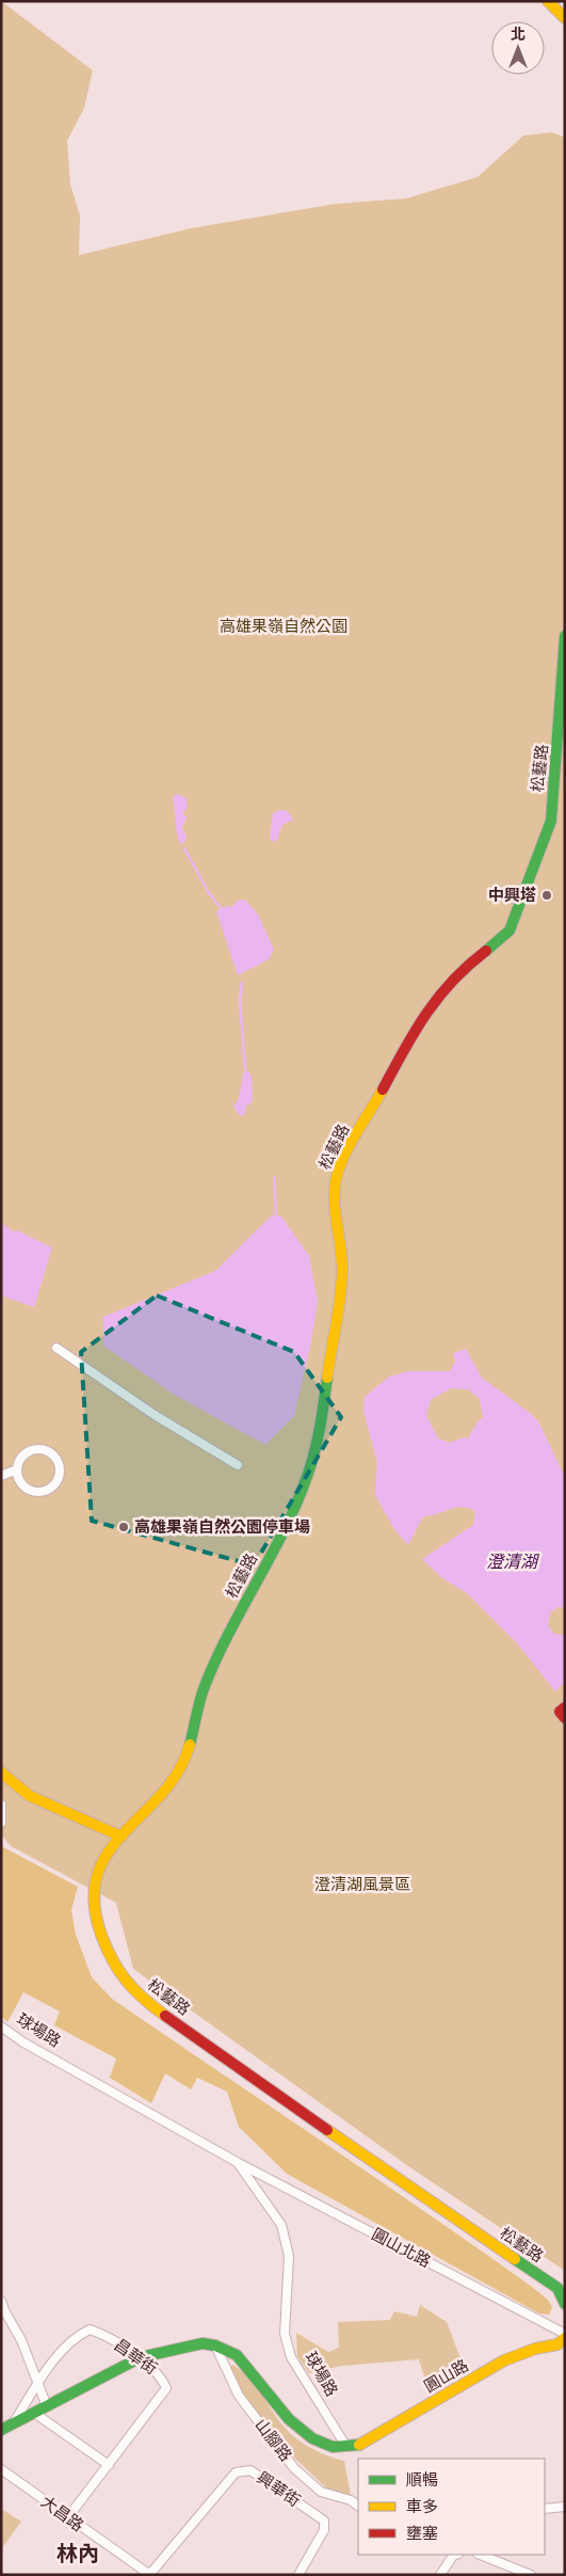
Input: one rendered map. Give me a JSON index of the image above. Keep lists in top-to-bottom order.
{
  "streets": {
    "street": [
      "松藝路",
      "球場路",
      "圓山北路",
      "昌華街",
      "圓山路",
      "山腳路",
      "興華街",
      "大昌路"
    ]
  },
  "crossings": [
    ["球場路", "圓山北路"],
    ["球場路", "圓山路"],
    ["圓山北路", "圓山路"],
    ["昌華街", "大昌路"],
    ["興華街", "大昌路"]
  ],
  "districts": ["林內"],
  "water": ["澄清湖"],
  "parks": ["高雄果嶺自然公園", "澄清湖風景區"],
  "places": ["中興塔", "高雄果嶺自然公園停車場"],
  "legend": ["順暢", "車多", "壅塞"],
  "north": "top"
}
